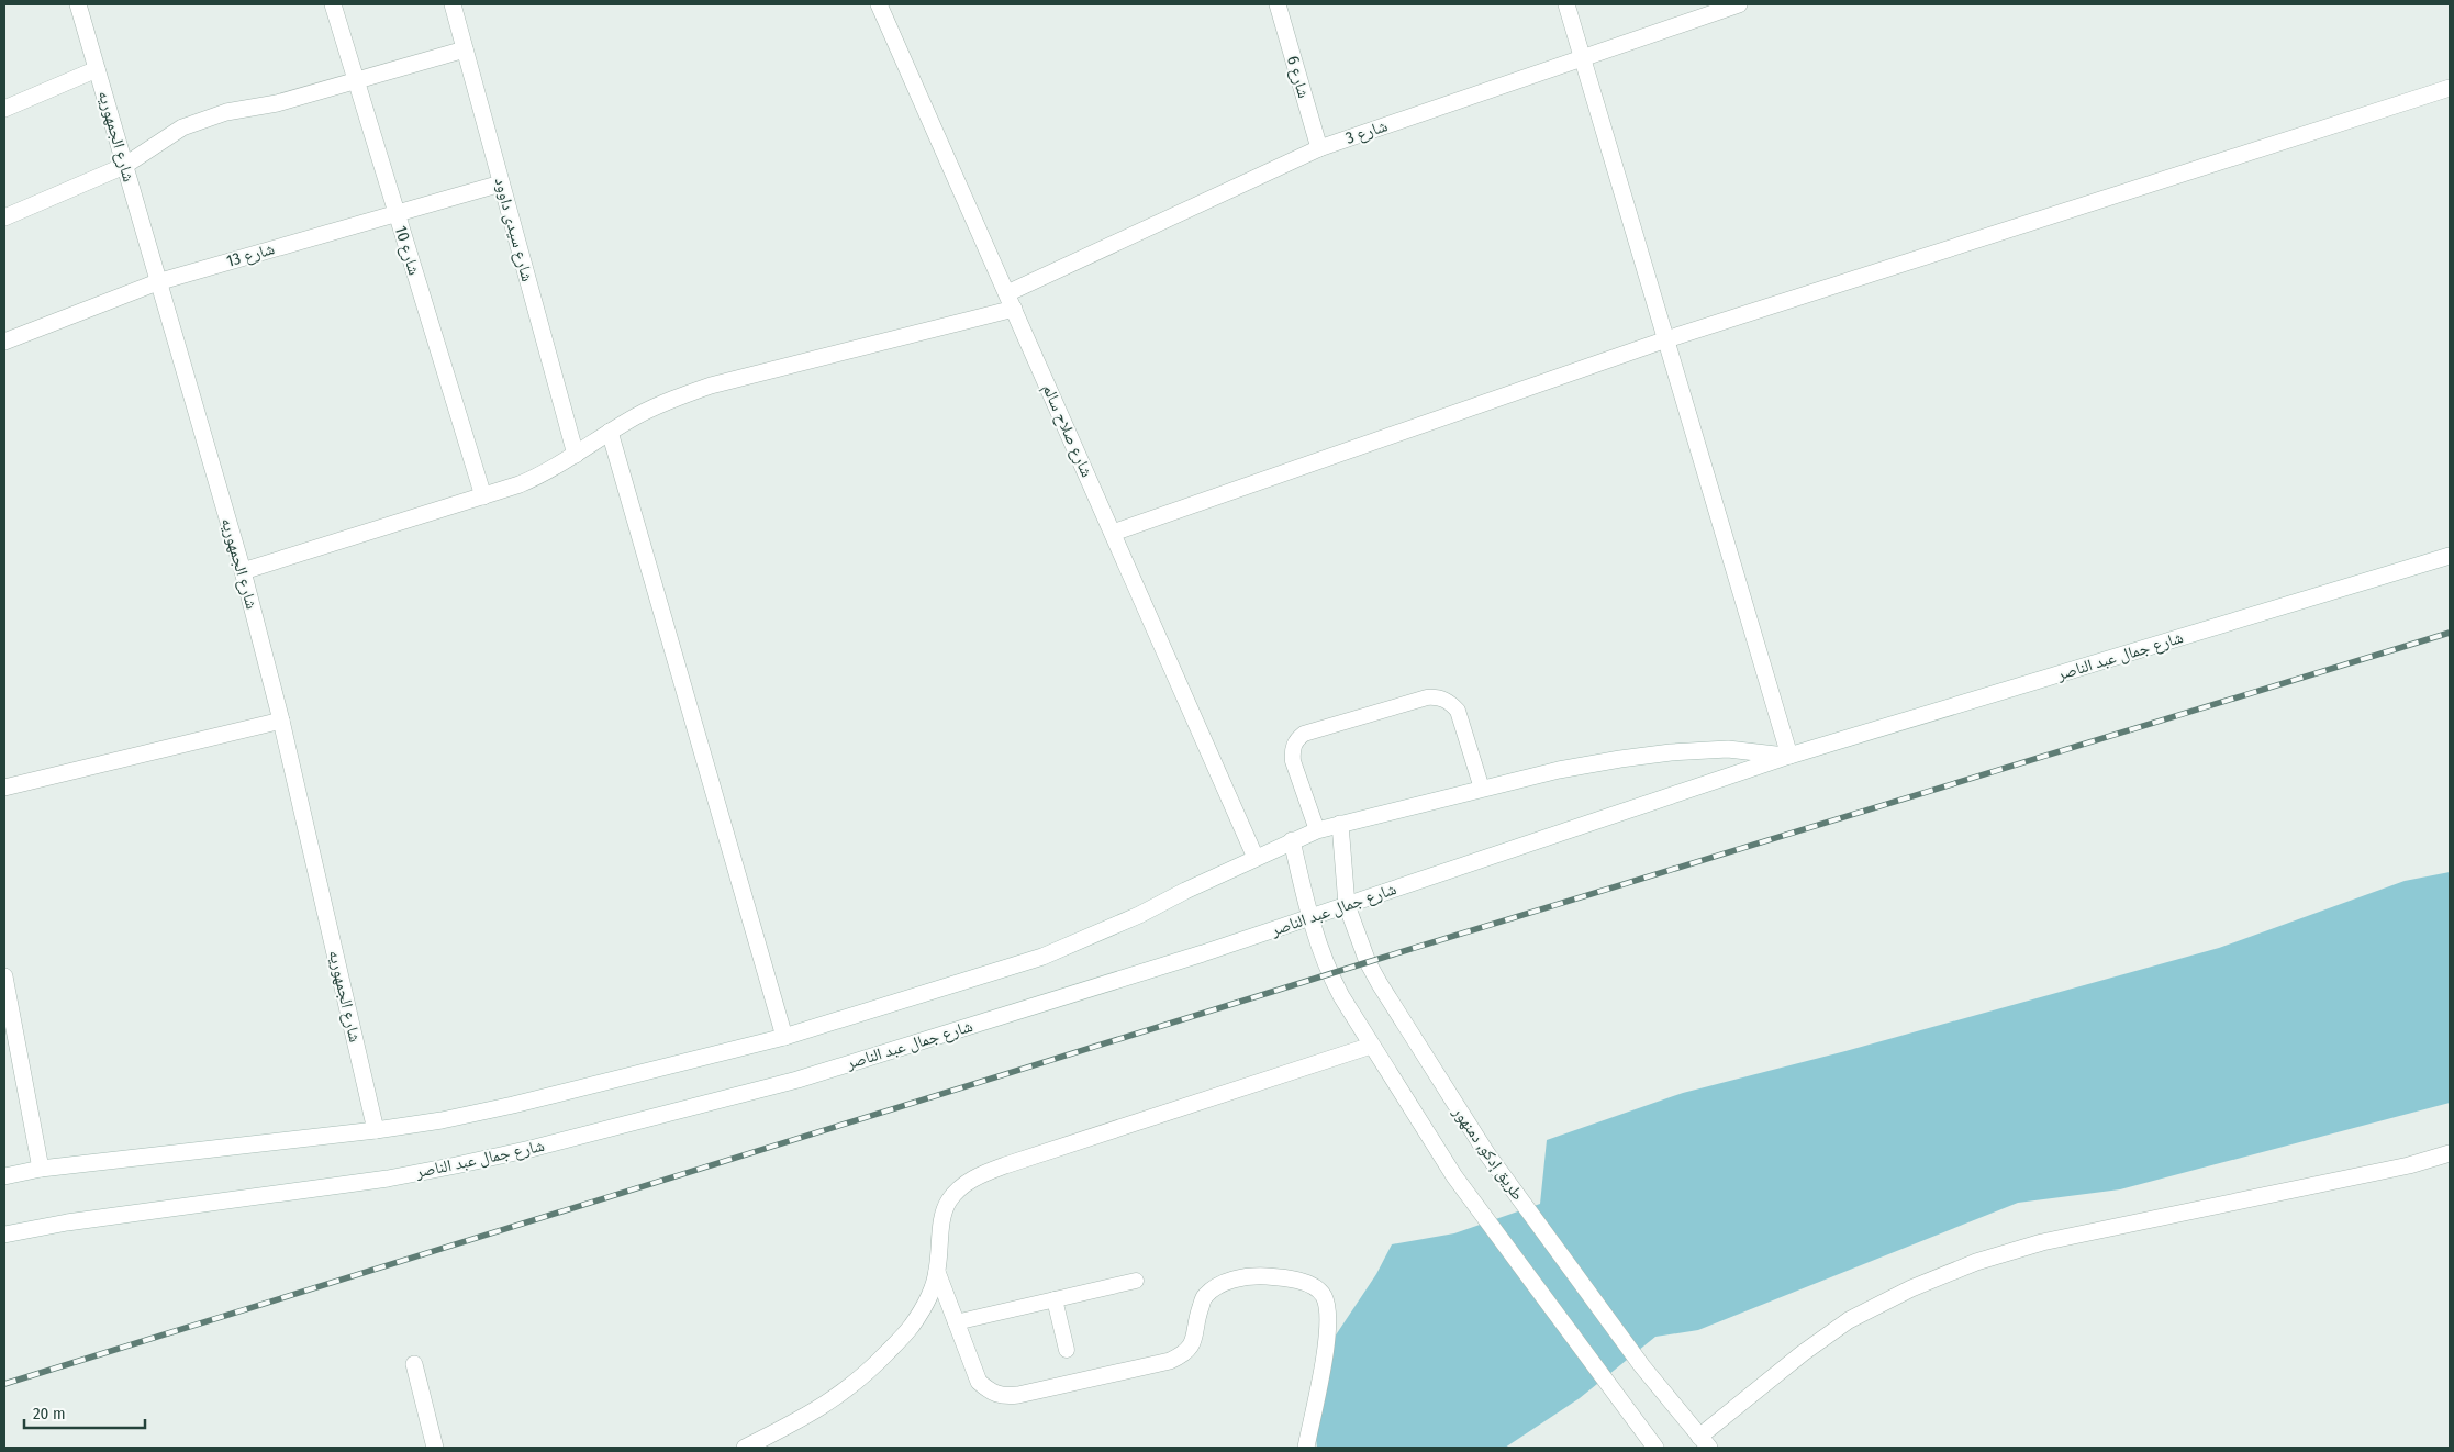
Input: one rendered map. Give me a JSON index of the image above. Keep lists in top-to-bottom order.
{
  "streets": {
    "street": [
      "شارع 6",
      "شارع 3",
      "شارع الجمهوريه",
      "شارع سيدى داوود",
      "شارع 10",
      "شارع 13",
      "شارع صلاح سالم",
      "شارع جمال عبد الناصر",
      "طريق إدكو, دمنهور"
    ]
  },
  "crossings": [
    ["شارع 6", "شارع 3"],
    ["شارع 3", "شارع الجمهوريه"],
    ["شارع 3", "شارع سيدى داوود"],
    ["شارع 3", "شارع 10"],
    ["شارع 3", "شارع صلاح سالم"],
    ["شارع الجمهوريه", "شارع 13"],
    ["شارع الجمهوريه", "شارع جمال عبد الناصر"],
    ["شارع سيدى داوود", "شارع 13"],
    ["شارع 10", "شارع 13"],
    ["شارع صلاح سالم", "شارع جمال عبد الناصر"],
    ["شارع جمال عبد الناصر", "طريق إدكو, دمنهور"]
  ],
  "scale_bar": "20 m"
}
